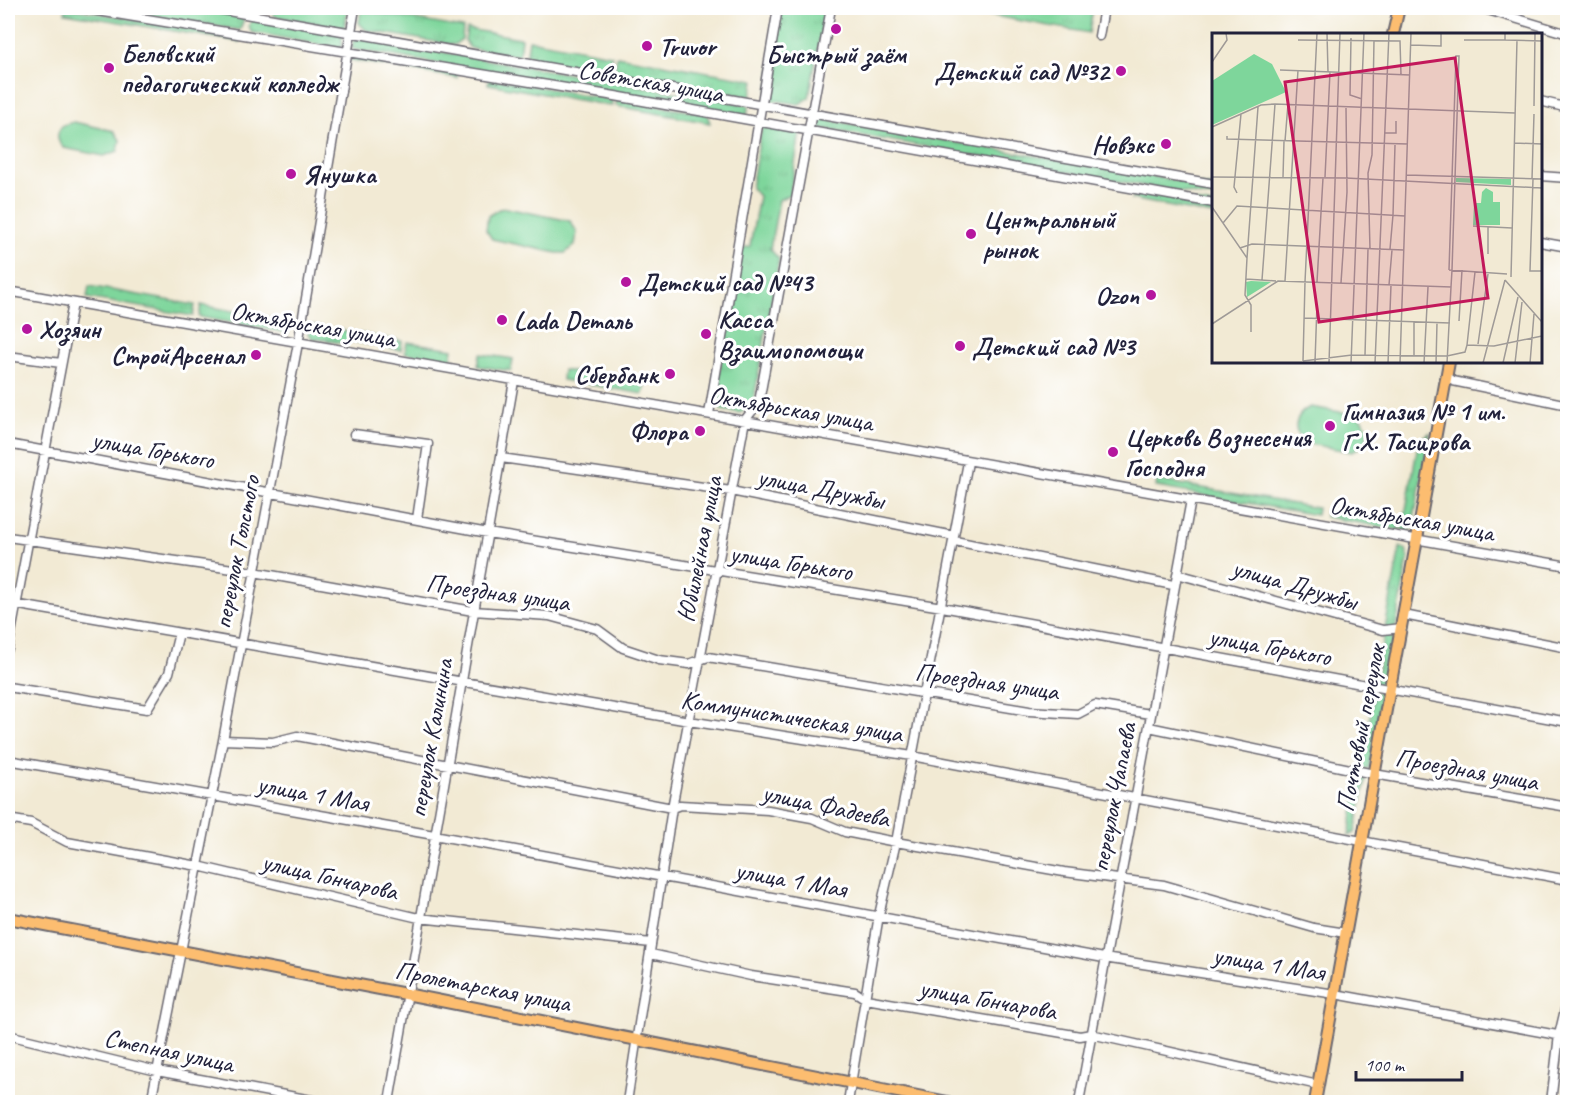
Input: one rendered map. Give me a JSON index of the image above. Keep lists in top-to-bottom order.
{
  "streets": {
    "main road": ["Почтовый переулок", "Пролетарская улица"],
    "street": [
      "Советская улица",
      "Октябрьская улица",
      "улица Горького",
      "улица Дружбы",
      "Юбилейная улица",
      "переулок Толстого",
      "Проездная улица",
      "Коммунистическая улица",
      "переулок Калинина",
      "улица 1 Мая",
      "переулок Чапаева",
      "улица Фадеева",
      "улица Гончарова",
      "Степная улица"
    ]
  },
  "crossings": [
    ["Советская улица", "Юбилейная улица"],
    ["Советская улица", "переулок Толстого"],
    ["Октябрьская улица", "Юбилейная улица"],
    ["Октябрьская улица", "переулок Толстого"],
    ["Октябрьская улица", "Почтовый переулок"],
    ["Октябрьская улица", "переулок Калинина"],
    ["Октябрьская улица", "переулок Чапаева"],
    ["улица Горького", "Юбилейная улица"],
    ["улица Горького", "переулок Толстого"],
    ["улица Горького", "Почтовый переулок"],
    ["улица Горького", "переулок Калинина"],
    ["улица Горького", "переулок Чапаева"],
    ["улица Дружбы", "Юбилейная улица"],
    ["улица Дружбы", "Почтовый переулок"],
    ["улица Дружбы", "переулок Калинина"],
    ["улица Дружбы", "переулок Чапаева"],
    ["Юбилейная улица", "Проездная улица"],
    ["Юбилейная улица", "Коммунистическая улица"],
    ["Юбилейная улица", "улица 1 Мая"],
    ["Юбилейная улица", "улица Фадеева"],
    ["Юбилейная улица", "улица Гончарова"],
    ["Юбилейная улица", "Пролетарская улица"],
    ["переулок Толстого", "Проездная улица"],
    ["переулок Толстого", "Коммунистическая улица"],
    ["переулок Толстого", "улица 1 Мая"],
    ["переулок Толстого", "улица Фадеева"],
    ["переулок Толстого", "улица Гончарова"],
    ["переулок Толстого", "Пролетарская улица"],
    ["переулок Толстого", "Степная улица"],
    ["Проездная улица", "Почтовый переулок"],
    ["Проездная улица", "переулок Калинина"],
    ["Проездная улица", "переулок Чапаева"],
    ["Коммунистическая улица", "Почтовый переулок"],
    ["Коммунистическая улица", "переулок Калинина"],
    ["Коммунистическая улица", "переулок Чапаева"],
    ["Почтовый переулок", "улица 1 Мая"],
    ["Почтовый переулок", "улица Фадеева"],
    ["Почтовый переулок", "улица Гончарова"],
    ["переулок Калинина", "улица 1 Мая"],
    ["переулок Калинина", "улица Фадеева"],
    ["переулок Калинина", "улица Гончарова"],
    ["переулок Калинина", "Пролетарская улица"],
    ["улица 1 Мая", "переулок Чапаева"],
    ["переулок Чапаева", "улица Фадеева"],
    ["переулок Чапаева", "улица Гончарова"]
  ],
  "places": [
    "Быстрый заём",
    "Truvor",
    "Беловский педагогический колледж",
    "Детский сад №32",
    "Новэкс",
    "Янушка",
    "Центральный рынок",
    "Детский сад №43",
    "Ozon",
    "Lada Dеталь",
    "Хозяин",
    "Касса Взаимопомощи",
    "Детский сад №3",
    "СтройАрсенал",
    "Сбербанк",
    "Гимназия № 1 им. Г.Х. Тасирова",
    "Флора",
    "Церковь Вознесения Господня"
  ],
  "scale_bar": "100 m"
}
